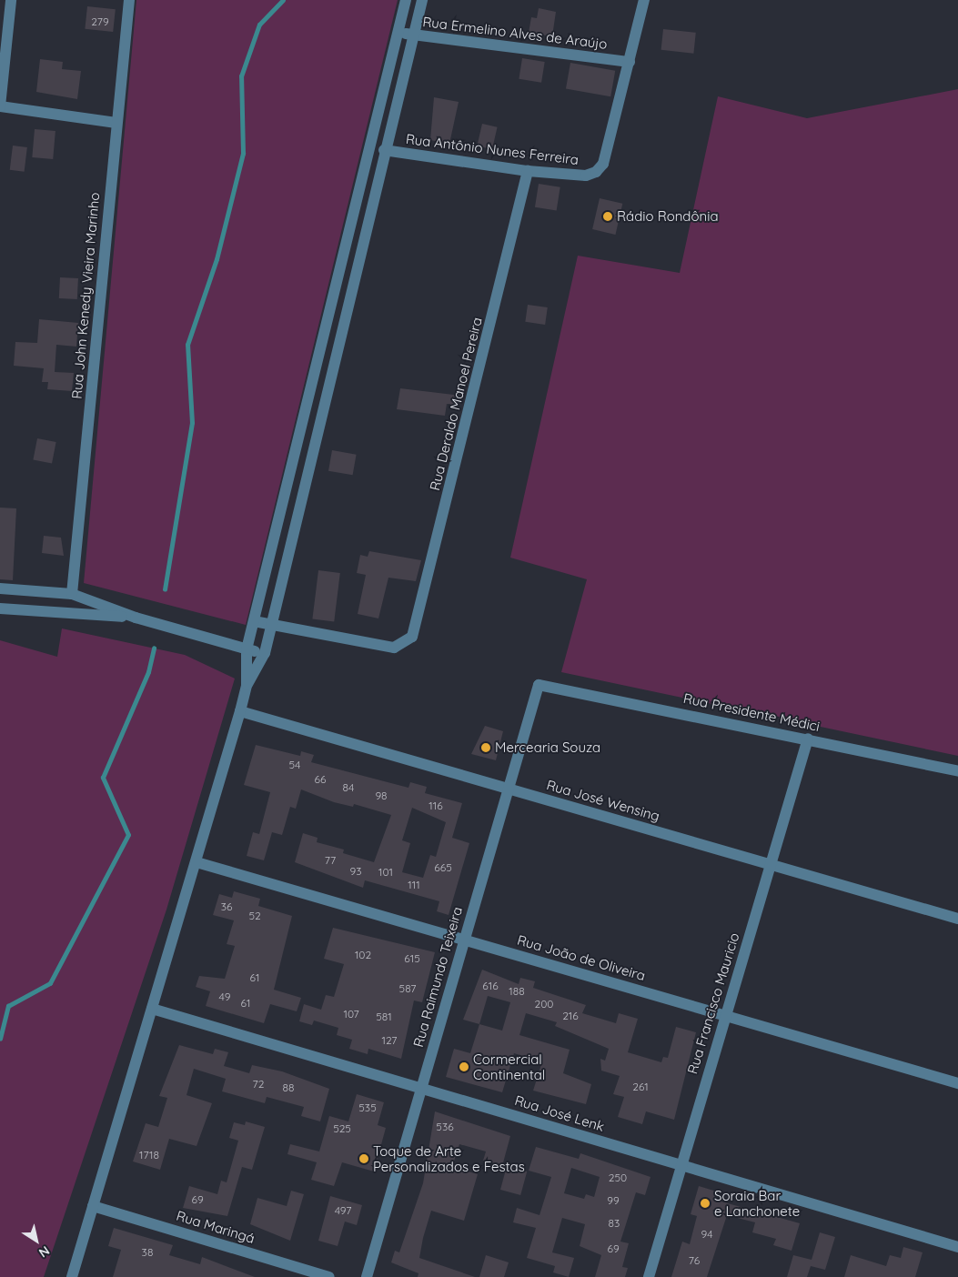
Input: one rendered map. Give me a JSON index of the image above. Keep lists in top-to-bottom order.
{
  "streets": {
    "street": [
      "Rua Ermelino Alves de Araújo",
      "Rua Antônio Nunes Ferreira",
      "Rua John Kenedy Vieira Marinho",
      "Rua Deraldo Manoel Pereira",
      "Rua Presidente Médici",
      "Rua José Wensing",
      "Rua João de Oliveira",
      "Rua Raimundo Teixeira",
      "Rua Francisco Mauricio",
      "Rua José Lenk",
      "Rua Maringá"
    ]
  },
  "crossings": [
    ["Rua Ermelino Alves de Araújo", "Rua Antônio Nunes Ferreira"],
    ["Rua Antônio Nunes Ferreira", "Rua Deraldo Manoel Pereira"],
    ["Rua Presidente Médici", "Rua Raimundo Teixeira"],
    ["Rua Presidente Médici", "Rua Francisco Mauricio"],
    ["Rua José Wensing", "Rua Raimundo Teixeira"],
    ["Rua José Wensing", "Rua Francisco Mauricio"],
    ["Rua João de Oliveira", "Rua Raimundo Teixeira"],
    ["Rua João de Oliveira", "Rua Francisco Mauricio"],
    ["Rua Raimundo Teixeira", "Rua José Lenk"],
    ["Rua Francisco Mauricio", "Rua José Lenk"]
  ],
  "places": [
    "Rádio Rondônia",
    "Mercearia Souza",
    "Cormercial Continental",
    "Toque de Arte Personalizados e Festas",
    "Soraia Bar e Lanchonete"
  ],
  "house_numbers": [
    "279",
    "54",
    "66",
    "84",
    "98",
    "116",
    "77",
    "665",
    "93",
    "101",
    "111",
    "36",
    "52",
    "102",
    "615",
    "61",
    "616",
    "587",
    "188",
    "49",
    "61",
    "200",
    "107",
    "216",
    "581",
    "127",
    "72",
    "261",
    "88",
    "535",
    "536",
    "525",
    "1718",
    "250",
    "69",
    "99",
    "497",
    "83",
    "94",
    "69",
    "38",
    "76"
  ],
  "north": "bottom right"
}
